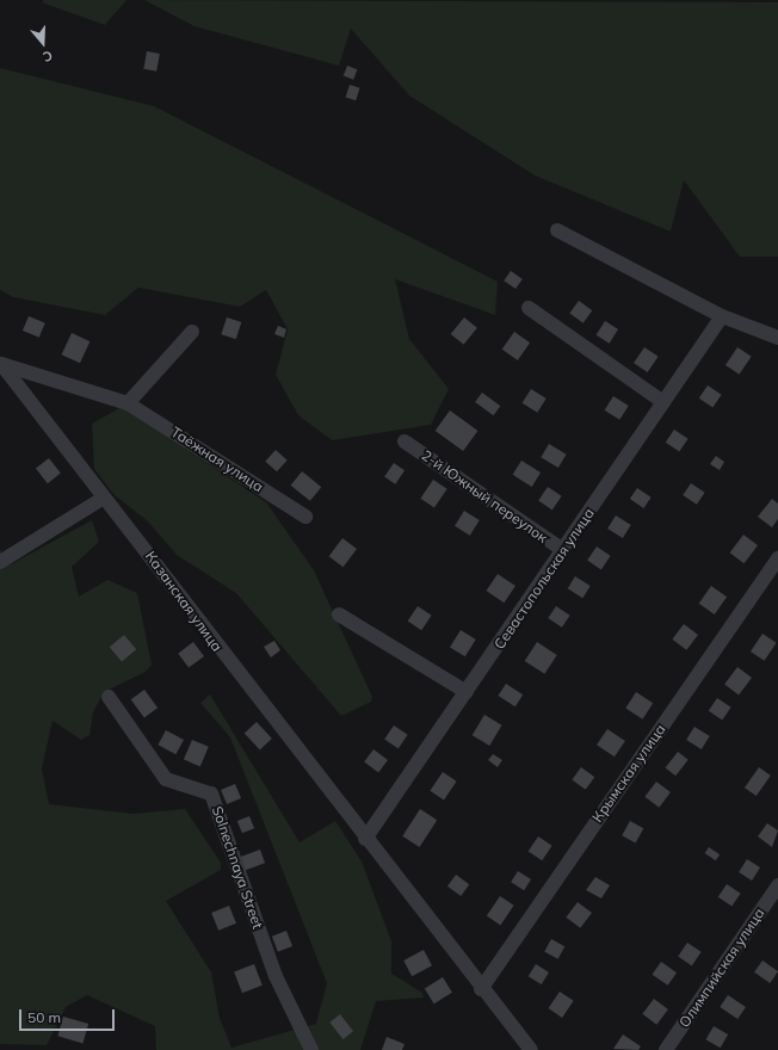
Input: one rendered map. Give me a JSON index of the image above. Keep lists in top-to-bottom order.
{
  "streets": {
    "street": [
      "Таёжная улица",
      "2-й Южный переулок",
      "Севастопольская улица",
      "Казанская улица",
      "Крымская улица",
      "Solnechnaya Street",
      "Олимпийская улица"
    ]
  },
  "crossings": [
    ["Таёжная улица", "Казанская улица"],
    ["2-й Южный переулок", "Севастопольская улица"],
    ["Севастопольская улица", "Казанская улица"],
    ["Казанская улица", "Крымская улица"]
  ],
  "scale_bar": "50 m",
  "north": "bottom"
}
